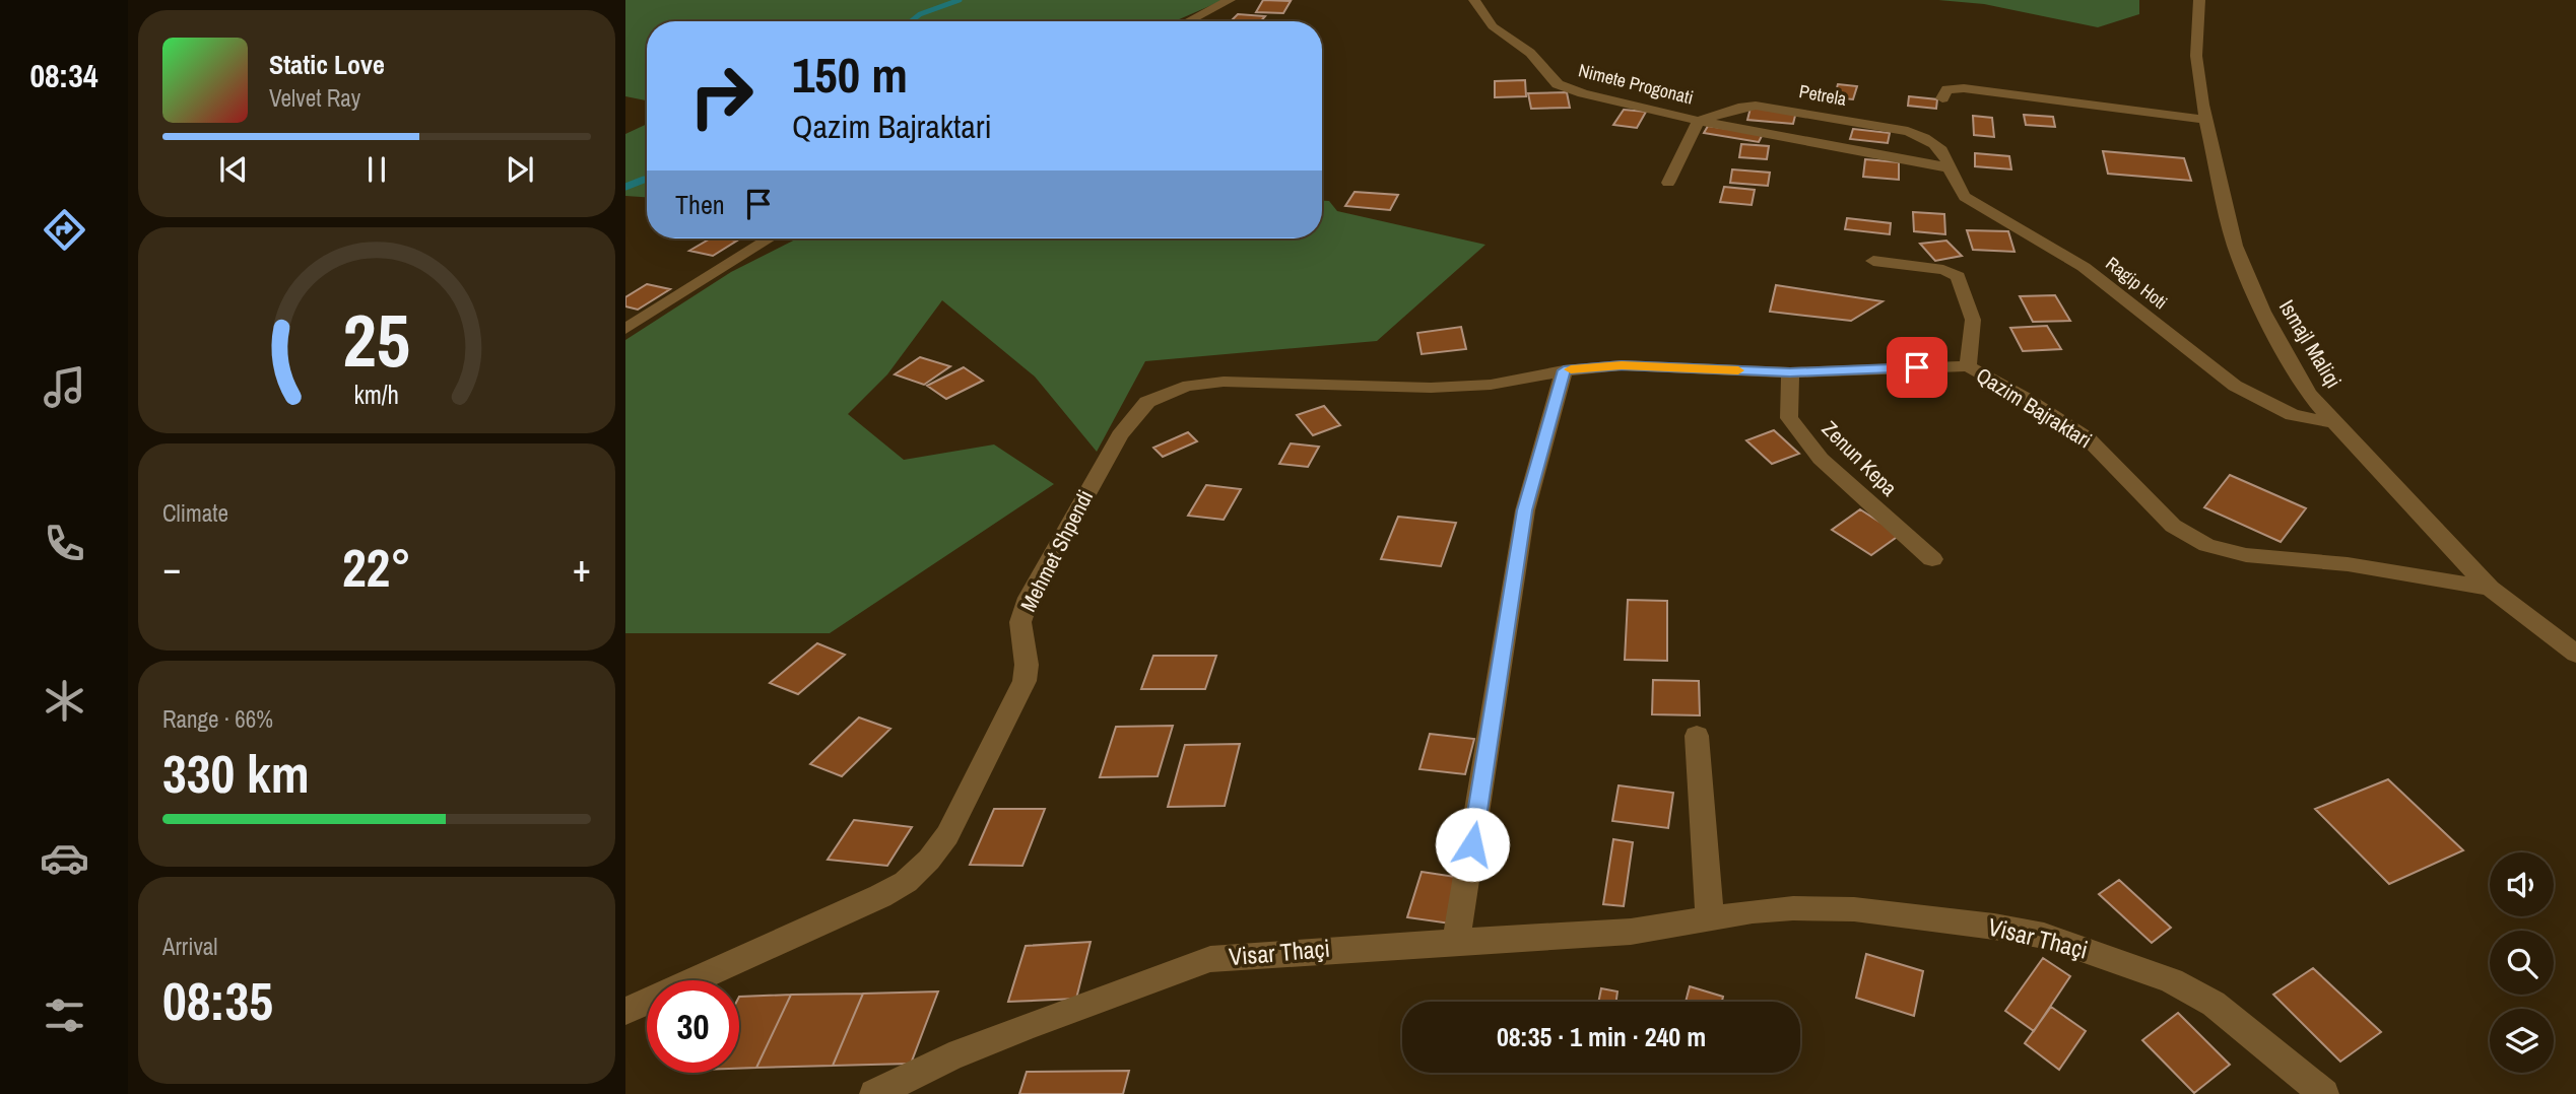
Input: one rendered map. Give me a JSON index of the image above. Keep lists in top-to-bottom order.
{
  "streets": {
    "street": [
      "Nimete Progonati",
      "Petrela",
      "Ragip Hoti",
      "Ismajl Maliqi",
      "Qazim Bajraktari",
      "Zenun Kepa",
      "Mehmet Shpendi",
      "Visar Thaçi"
    ]
  },
  "crossings": [
    ["Nimete Progonati", "Petrela"],
    ["Nimete Progonati", "Ragip Hoti"],
    ["Petrela", "Ragip Hoti"],
    ["Ragip Hoti", "Ismajl Maliqi"],
    ["Ismajl Maliqi", "Qazim Bajraktari"],
    ["Qazim Bajraktari", "Zenun Kepa"],
    ["Qazim Bajraktari", "Mehmet Shpendi"]
  ],
  "page": {
    "tabs": "08:34",
    "turn": ["150 m", "Qazim Bajraktari"],
    "song": ["Static Love", "Velvet Ray"],
    "then": "Then",
    "tile": [
      "Climate",
      ["Range · 66%", "330 km"],
      ["Arrival", "08:35"]
    ],
    "heat": ["−", "22°", "+"],
    "limit": "30",
    "trip": "08:35 · 1 min · 240 m",
    "gauge": ["25", "km/h"]
  }
}
